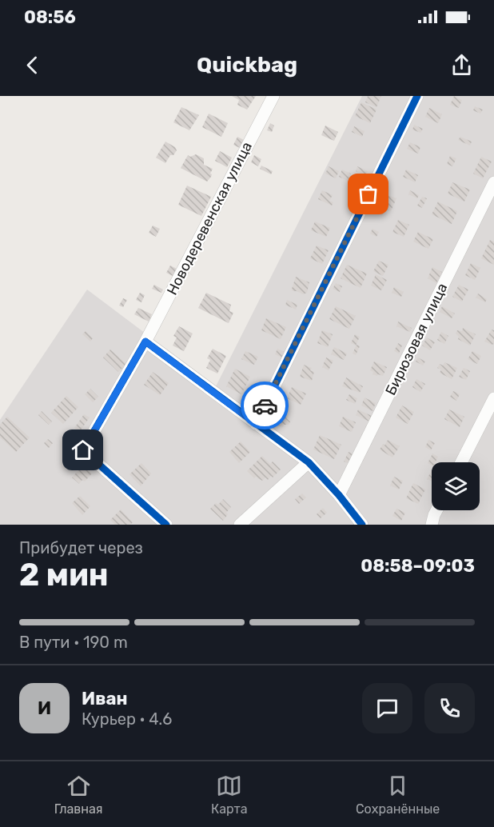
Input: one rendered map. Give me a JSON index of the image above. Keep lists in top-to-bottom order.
{
  "streets": {
    "street": ["Новодеревенская улица", "Бирюзовая улица"]
  },
  "page": {
    "status": "08:56",
    "header": "Quickbag",
    "heading": ["2 мин", "Прибудет через", "08:58–09:03"],
    "panel": ["Иван", "Курьер · 4.6"],
    "bar": "В пути · 190 m",
    "round": "И",
    "tabs": ["Главная", "Карта", "Сохранённые"]
  }
}
